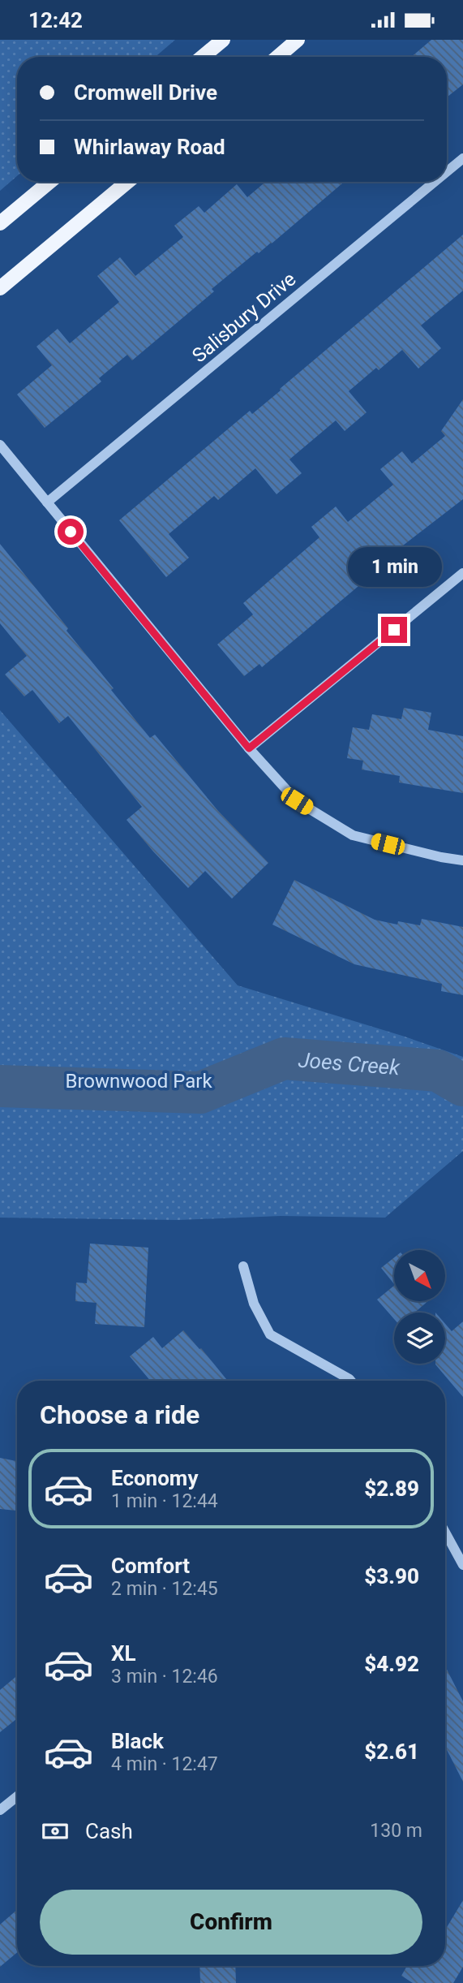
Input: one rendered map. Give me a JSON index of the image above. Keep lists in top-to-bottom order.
{
  "streets": {
    "street": ["Salisbury Drive"]
  },
  "water": ["Joes Creek"],
  "parks": ["Brownwood Park"],
  "north": "bottom right",
  "page": {
    "status": "12:42",
    "banner": ["Cromwell Drive", "Whirlaway Road"],
    "bubble": "1 min",
    "heading": "Choose a ride",
    "list": [
      {
        "name": "Economy",
        "note": "1 min · 12:44",
        "value": "$2.89"
      },
      {
        "name": "Comfort",
        "note": "2 min · 12:45",
        "value": "$3.90"
      },
      {
        "name": "XL",
        "note": "3 min · 12:46",
        "value": "$4.92"
      },
      {
        "name": "Black",
        "note": "4 min · 12:47",
        "value": "$2.61"
      }
    ],
    "pay": ["Cash", "130 m"],
    "buttons": "Confirm"
  }
}
